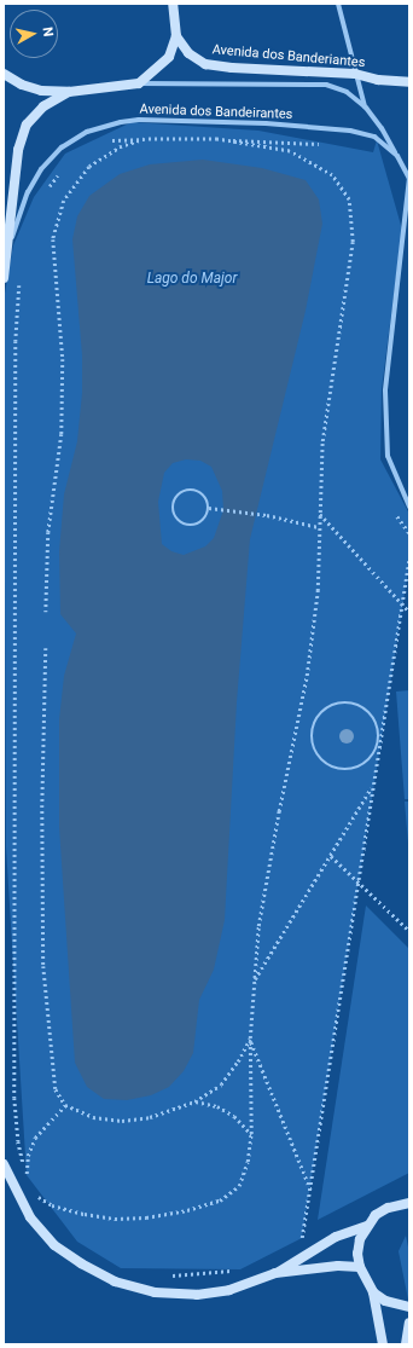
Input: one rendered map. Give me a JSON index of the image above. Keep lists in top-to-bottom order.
{
  "streets": {
    "main road": ["Avenida dos Banderiantes"],
    "street": ["Avenida dos Bandeirantes"]
  },
  "water": ["Lago do Major"],
  "north": "right"
}
